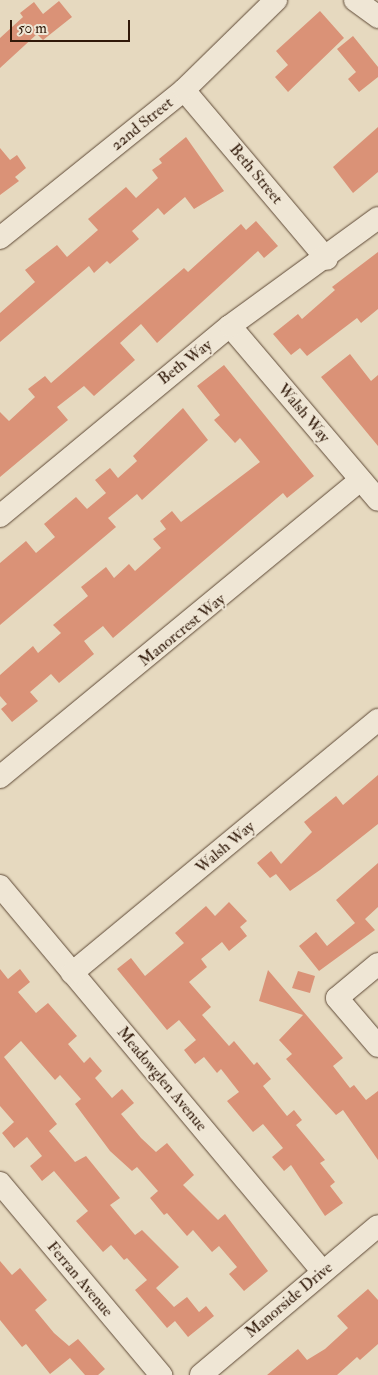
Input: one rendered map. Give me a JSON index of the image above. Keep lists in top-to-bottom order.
{
  "streets": {
    "street": [
      "22nd Street",
      "Beth Street",
      "Beth Way",
      "Walsh Way",
      "Manorcrest Way",
      "Meadowglen Avenue",
      "Ferran Avenue",
      "Manorside Drive"
    ]
  },
  "crossings": [
    ["22nd Street", "Beth Street"],
    ["Beth Street", "Beth Way"],
    ["Beth Way", "Walsh Way"],
    ["Walsh Way", "Manorcrest Way"],
    ["Walsh Way", "Meadowglen Avenue"],
    ["Meadowglen Avenue", "Manorside Drive"]
  ],
  "scale_bar": "50 m"
}
